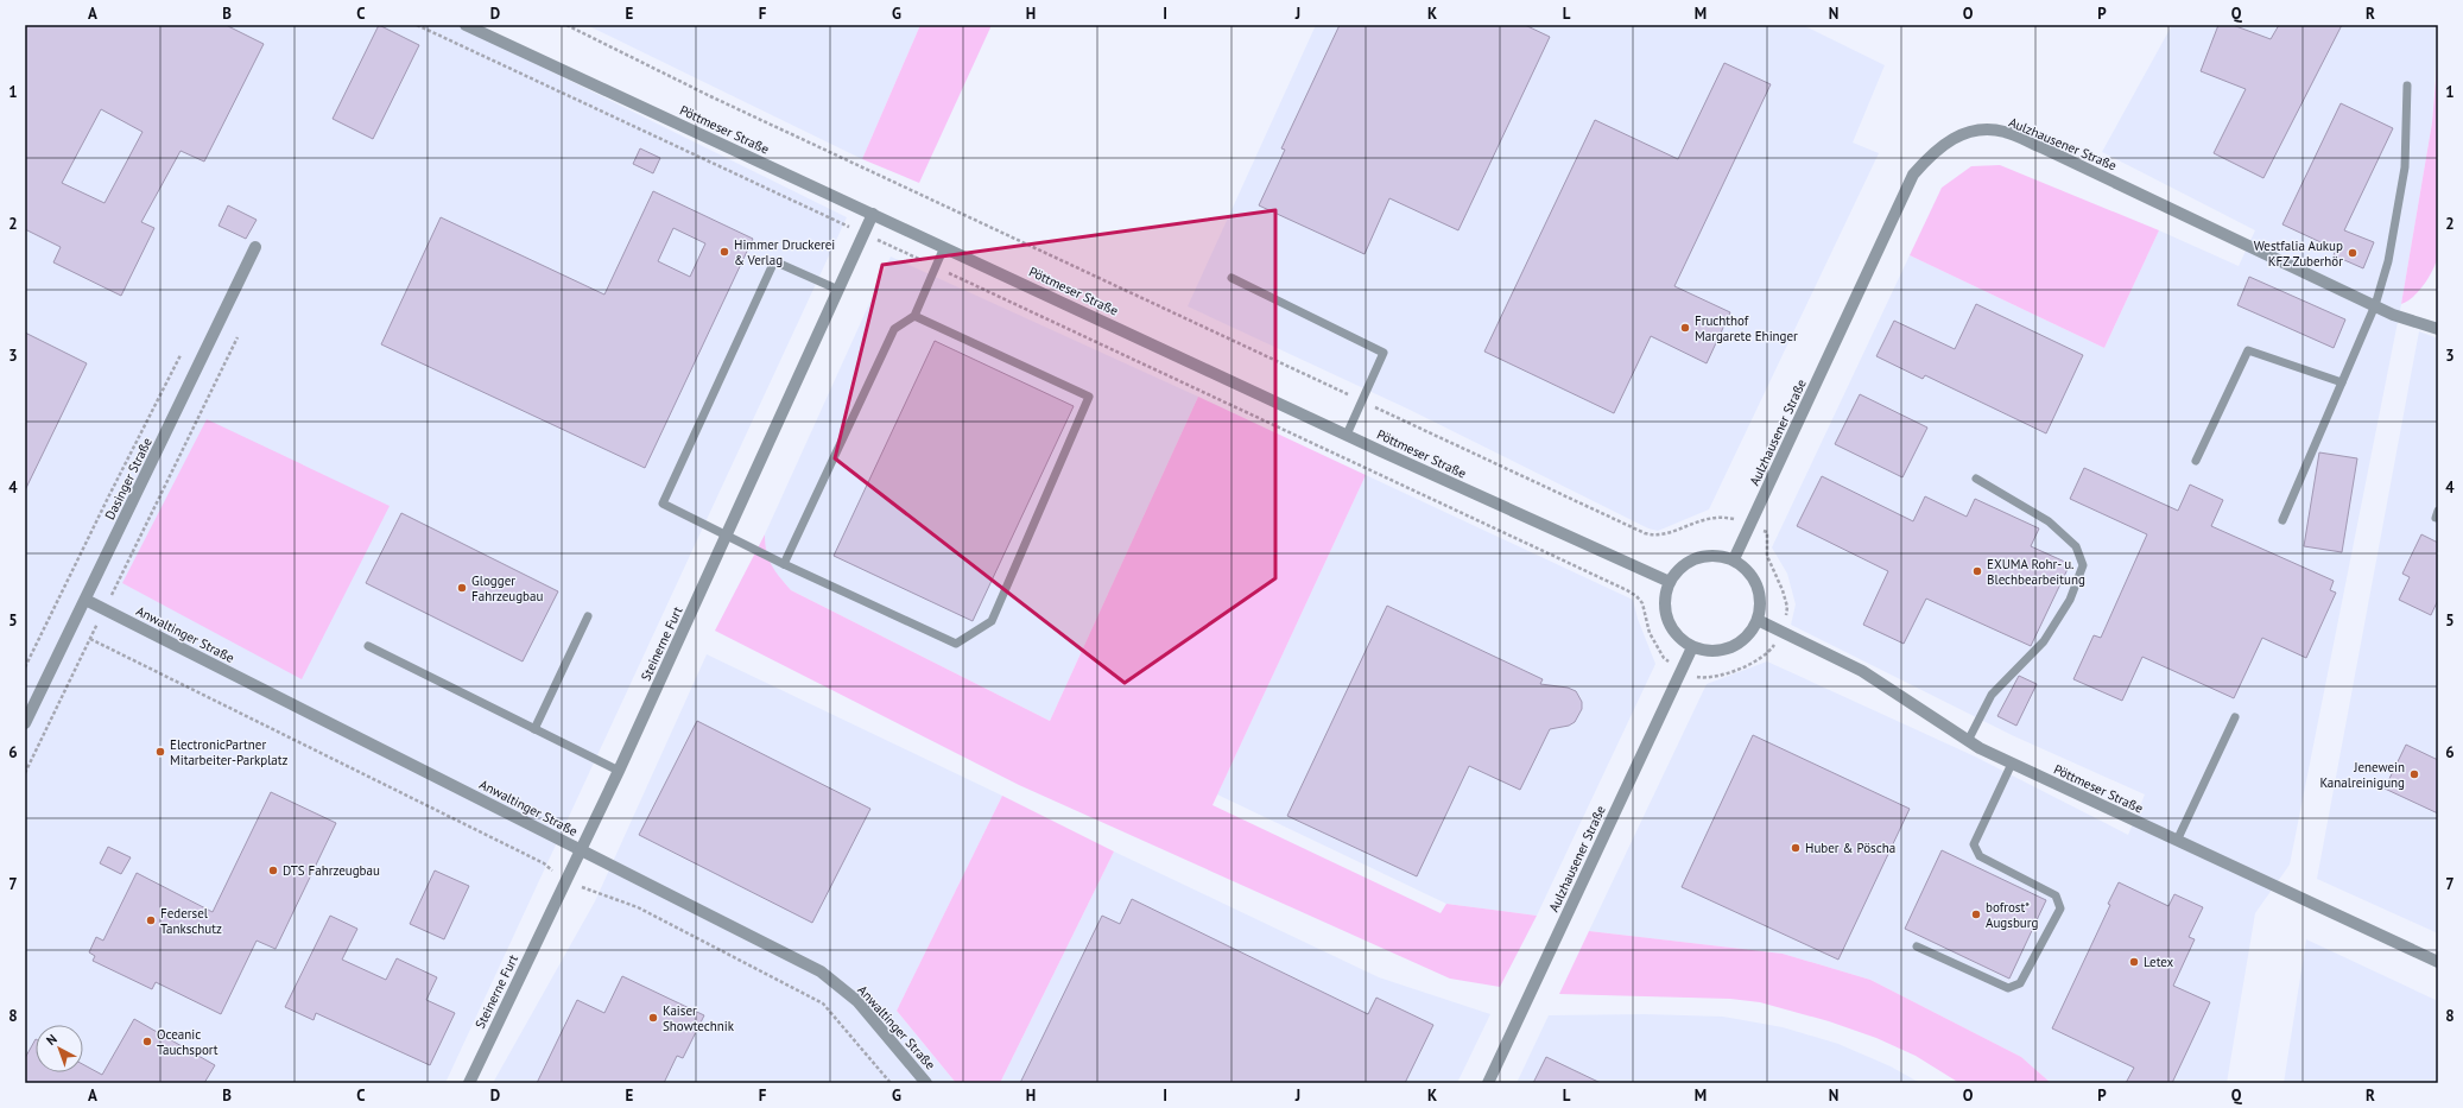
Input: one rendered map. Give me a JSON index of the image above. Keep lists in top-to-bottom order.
{
  "streets": {
    "street": [
      "Pöttmeser Straße",
      "Aulzhausener Straße",
      "Dasinger Straße",
      "Anwaltinger Straße",
      "Steinerne Furt"
    ]
  },
  "crossings": [
    ["Pöttmeser Straße", "Aulzhausener Straße"],
    ["Pöttmeser Straße", "Steinerne Furt"],
    ["Dasinger Straße", "Anwaltinger Straße"],
    ["Anwaltinger Straße", "Steinerne Furt"]
  ],
  "places": [
    "Himmer Druckerei & Verlag",
    "Westfalia Aukup KFZ Zuberhör",
    "Fruchthof Margarete Ehinger",
    "EXUMA Rohr- u. Blechbearbeitung",
    "Glogger Fahrzeugbau",
    "ElectronicPartner Mitarbeiter-Parkplatz",
    "Jenewein Kanalreinigung",
    "Huber & Pöscha",
    "DTS Fahrzeugbau",
    "bofrost* Augsburg",
    "Federsel Tankschutz",
    "Letex",
    "Kaiser Showtechnik",
    "Oceanic Tauchsport"
  ],
  "north": "top left",
  "grid": {
    "columns": [
      "A",
      "B",
      "C",
      "D",
      "E",
      "F",
      "G",
      "H",
      "I",
      "J",
      "K",
      "L",
      "M",
      "N",
      "O",
      "P",
      "Q",
      "R"
    ],
    "rows": [
      "1",
      "2",
      "3",
      "4",
      "5",
      "6",
      "7",
      "8"
    ]
  }
}
